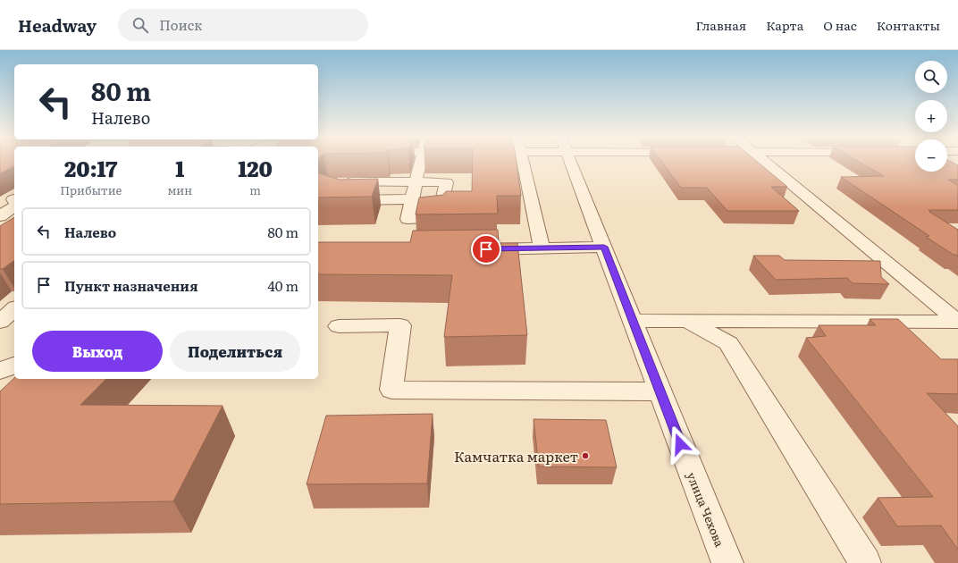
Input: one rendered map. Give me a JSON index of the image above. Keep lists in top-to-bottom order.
{
  "streets": {
    "street": ["улица Чехова"]
  },
  "places": ["Камчатка маркет"],
  "page": {
    "header": "Headway",
    "search": "Поиск",
    "nav": [
      "Главная",
      "Карта",
      "О нас",
      "Контакты"
    ],
    "map_buttons": ["+", "−"],
    "turn": ["80 m", "Налево"],
    "eta": [
      "20:17",
      "Прибытие",
      "1",
      "мин",
      "120",
      "m"
    ],
    "list": [
      {
        "name": "Налево",
        "value": "80 m"
      },
      {
        "name": "Пункт назначения",
        "value": "40 m"
      }
    ],
    "buttons": ["Выход", "Поделиться"]
  }
}
